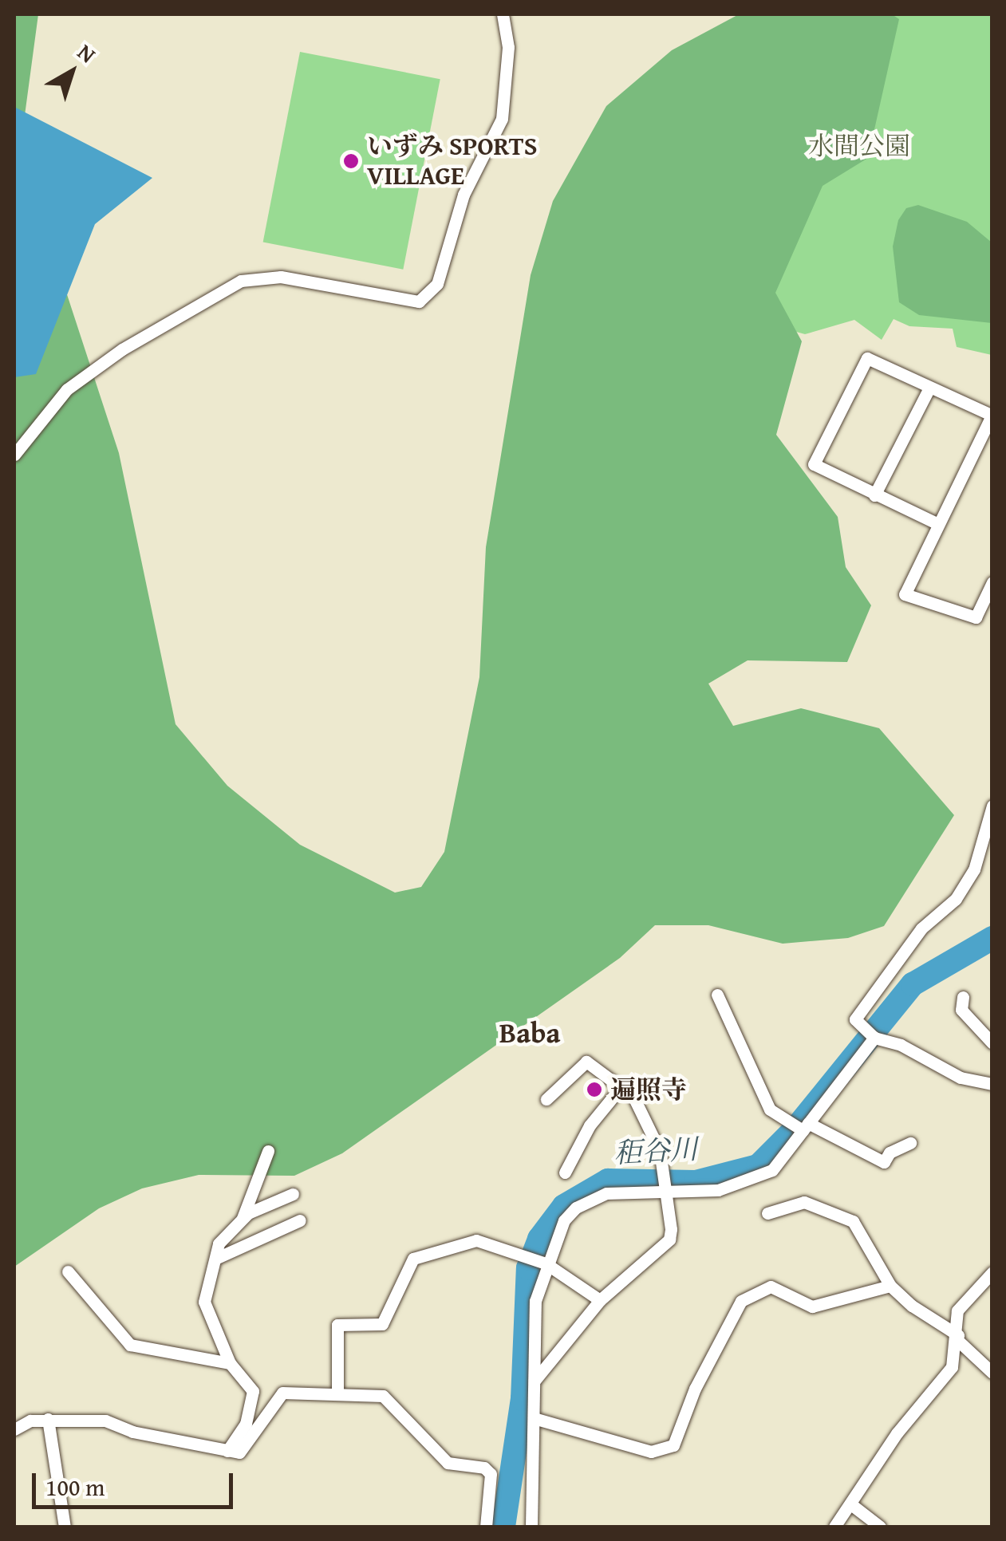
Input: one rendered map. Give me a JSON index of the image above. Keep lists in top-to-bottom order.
{
  "districts": ["Baba"],
  "water": ["秬谷川"],
  "parks": ["水間公園"],
  "places": ["いずみ SPORTS VILLAGE", "遍照寺"],
  "scale_bar": "100 m",
  "north": "top right"
}
